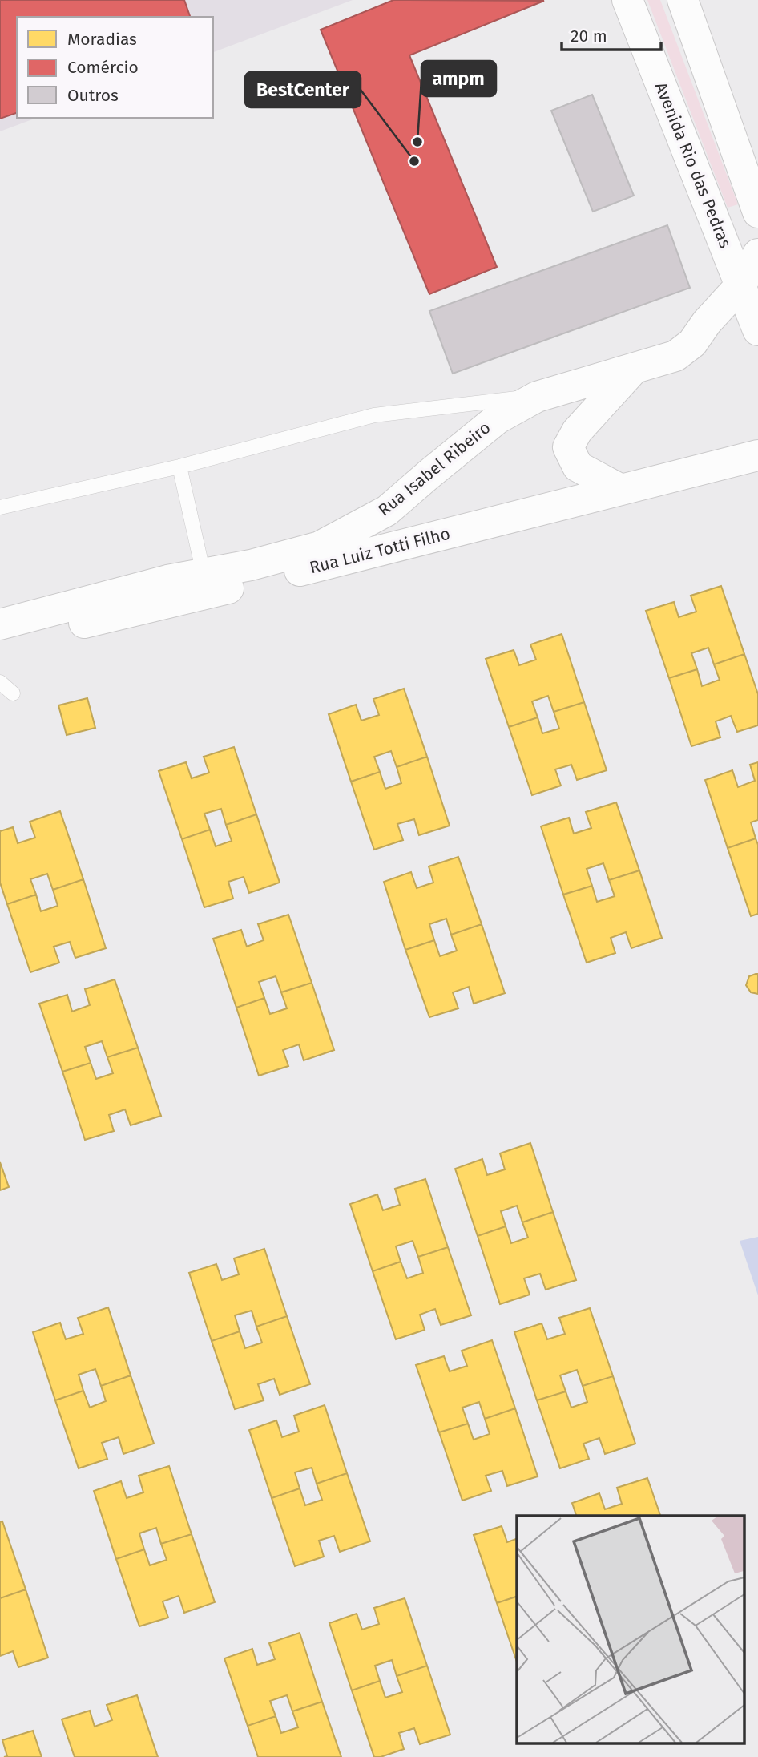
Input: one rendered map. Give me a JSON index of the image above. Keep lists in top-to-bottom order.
{
  "streets": {
    "street": ["Avenida Rio das Pedras", "Rua Isabel Ribeiro", "Rua Luiz Totti Filho"]
  },
  "crossings": [
    ["Avenida Rio das Pedras", "Rua Isabel Ribeiro"],
    ["Rua Isabel Ribeiro", "Rua Luiz Totti Filho"]
  ],
  "places": ["ampm", "BestCenter"],
  "legend": ["Moradias", "Comércio", "Outros"],
  "scale_bar": "20 m"
}
